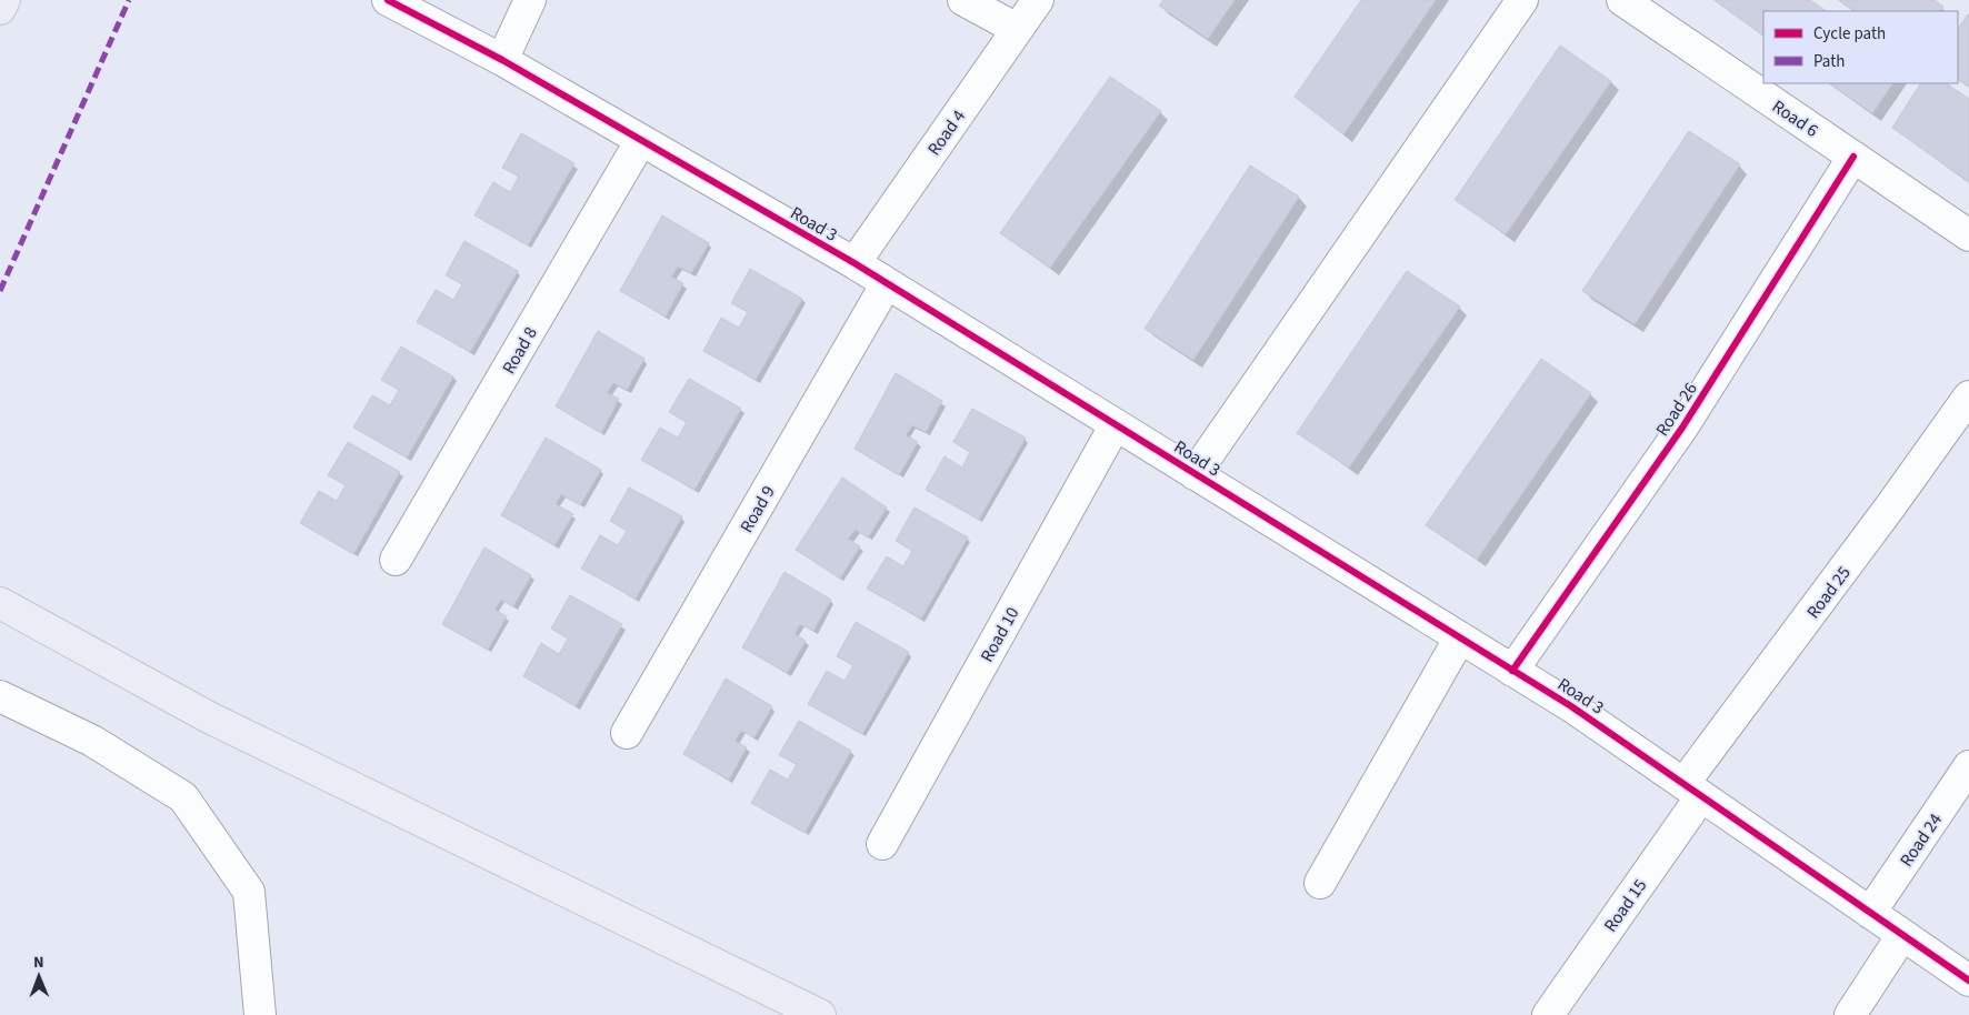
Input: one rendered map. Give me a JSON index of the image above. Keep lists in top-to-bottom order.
{
  "streets": {
    "street": [
      "Road 6",
      "Road 4",
      "Road 3",
      "Road 8",
      "Road 26",
      "Road 9",
      "Road 25",
      "Road 10",
      "Road 24",
      "Road 15"
    ]
  },
  "crossings": [
    ["Road 6", "Road 26"],
    ["Road 4", "Road 3"],
    ["Road 3", "Road 8"],
    ["Road 3", "Road 26"],
    ["Road 3", "Road 9"],
    ["Road 3", "Road 25"],
    ["Road 3", "Road 10"],
    ["Road 3", "Road 24"],
    ["Road 3", "Road 15"],
    ["Road 25", "Road 15"]
  ],
  "legend": ["Cycle path", "Path"],
  "north": "top"
}
